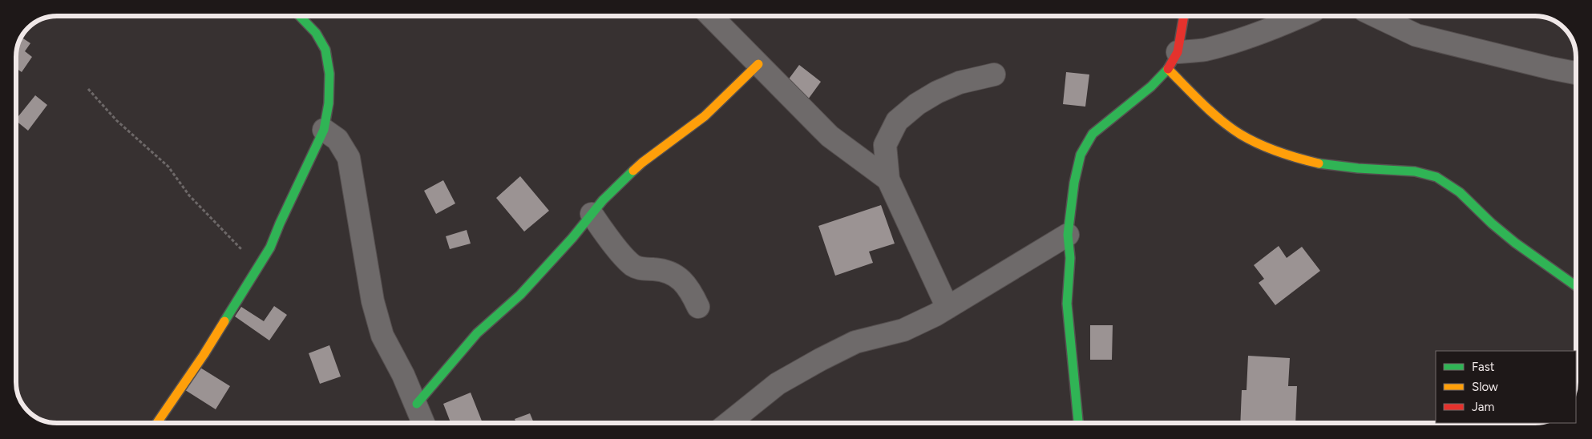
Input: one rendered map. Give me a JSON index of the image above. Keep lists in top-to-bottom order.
{
  "legend": ["Fast", "Slow", "Jam"]
}
